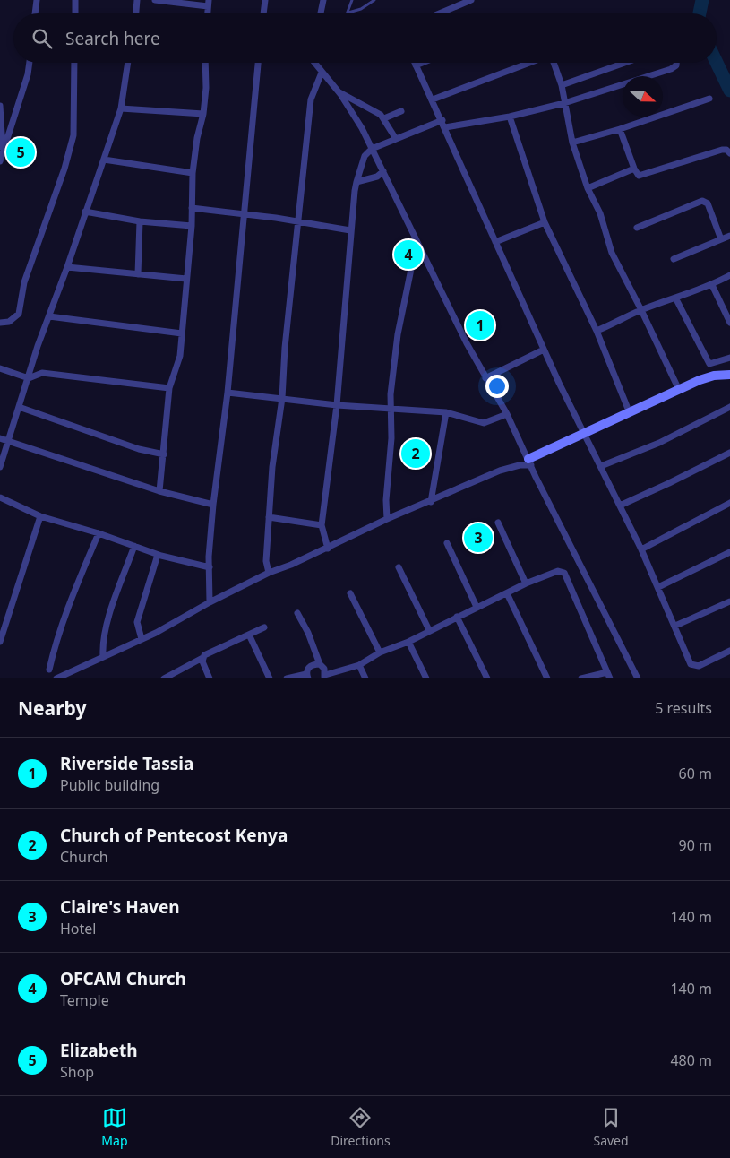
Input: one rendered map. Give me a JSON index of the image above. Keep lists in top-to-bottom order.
{
  "north": "right",
  "page": {
    "search": "Search here",
    "pins": [
      "5",
      "4",
      "1",
      "2",
      "3"
    ],
    "heading": ["Nearby", "5 results"],
    "list": [
      {
        "mark": "1",
        "name": "Riverside Tassia",
        "note": "Public building",
        "value": "60 m"
      },
      {
        "mark": "2",
        "name": "Church of Pentecost Kenya",
        "note": "Church",
        "value": "90 m"
      },
      {
        "mark": "3",
        "name": "Claire's Haven",
        "note": "Hotel",
        "value": "140 m"
      },
      {
        "mark": "4",
        "name": "OFCAM Church",
        "note": "Temple",
        "value": "140 m"
      },
      {
        "mark": "5",
        "name": "Elizabeth",
        "note": "Shop",
        "value": "480 m"
      }
    ],
    "nav": ["Map", "Directions", "Saved"]
  }
}
